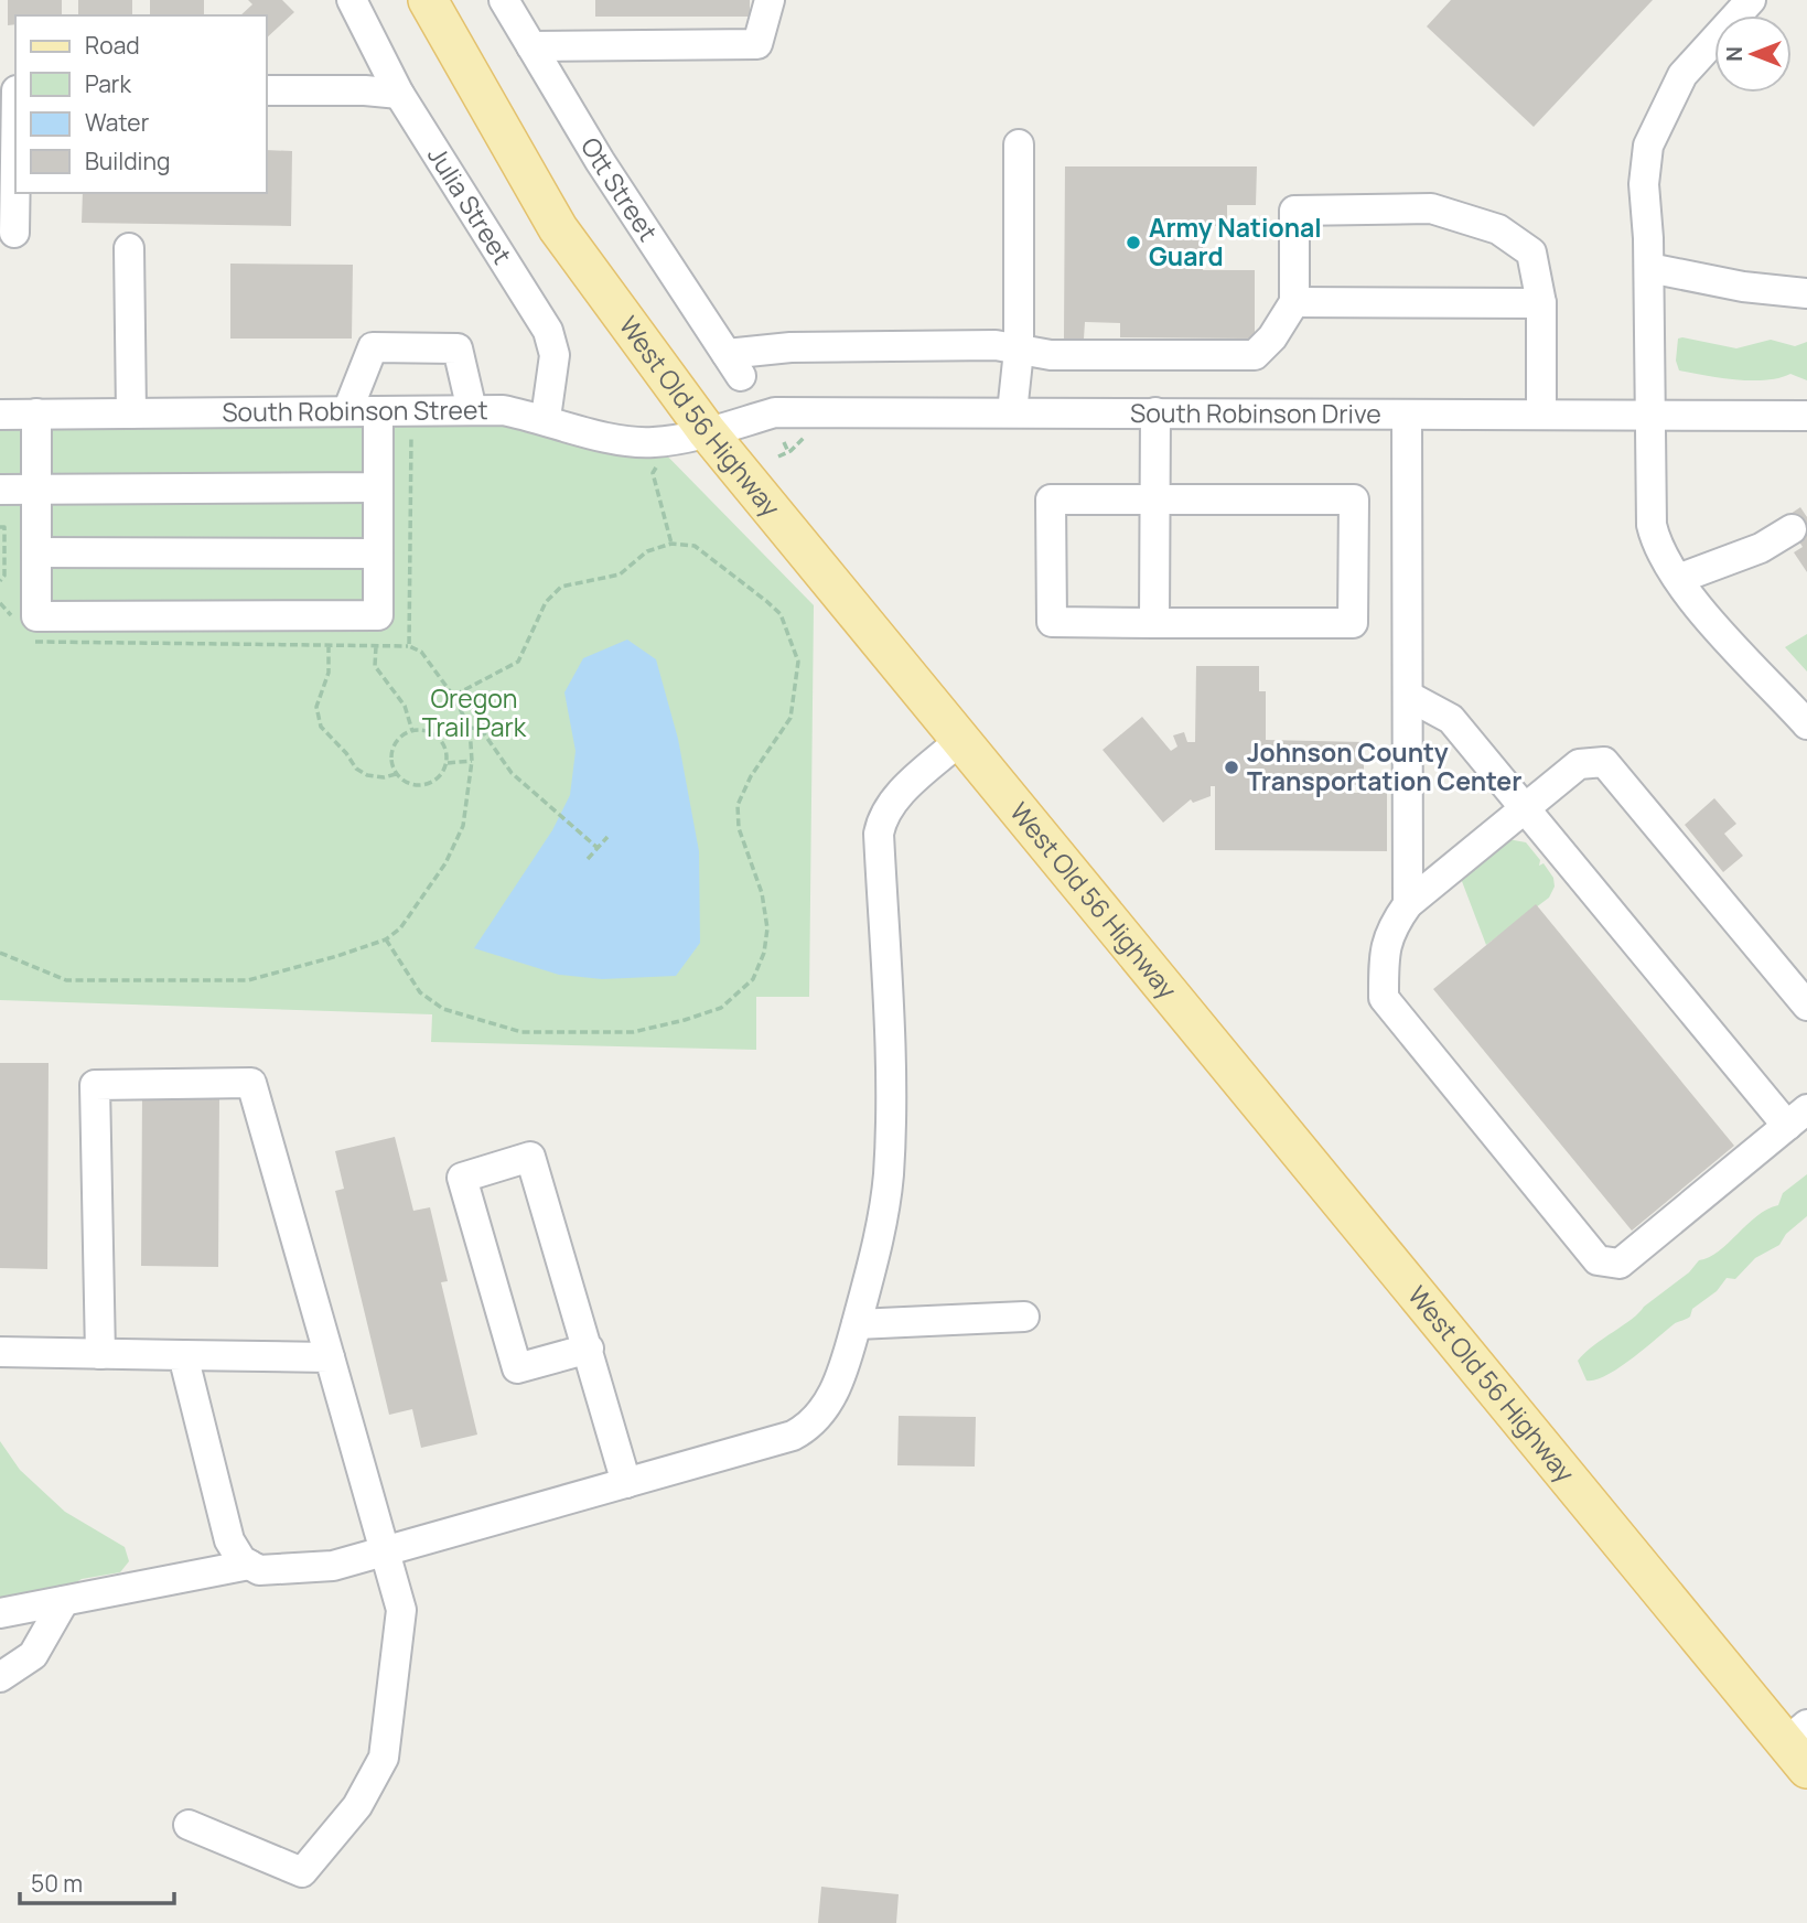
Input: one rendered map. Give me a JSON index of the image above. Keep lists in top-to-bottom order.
{
  "streets": {
    "main road": ["West Old 56 Highway"],
    "street": [
      "Ott Street",
      "Julia Street",
      "South Robinson Street",
      "South Robinson Drive"
    ]
  },
  "crossings": [
    ["Julia Street", "South Robinson Street"],
    ["South Robinson Street", "South Robinson Drive"],
    ["South Robinson Street", "West Old 56 Highway"],
    ["South Robinson Drive", "West Old 56 Highway"]
  ],
  "parks": ["Oregon Trail Park"],
  "places": ["Army National Guard", "Johnson County Transportation Center"],
  "legend": [
    "Road",
    "Park",
    "Water",
    "Building"
  ],
  "scale_bar": "50 m",
  "north": "left"
}
